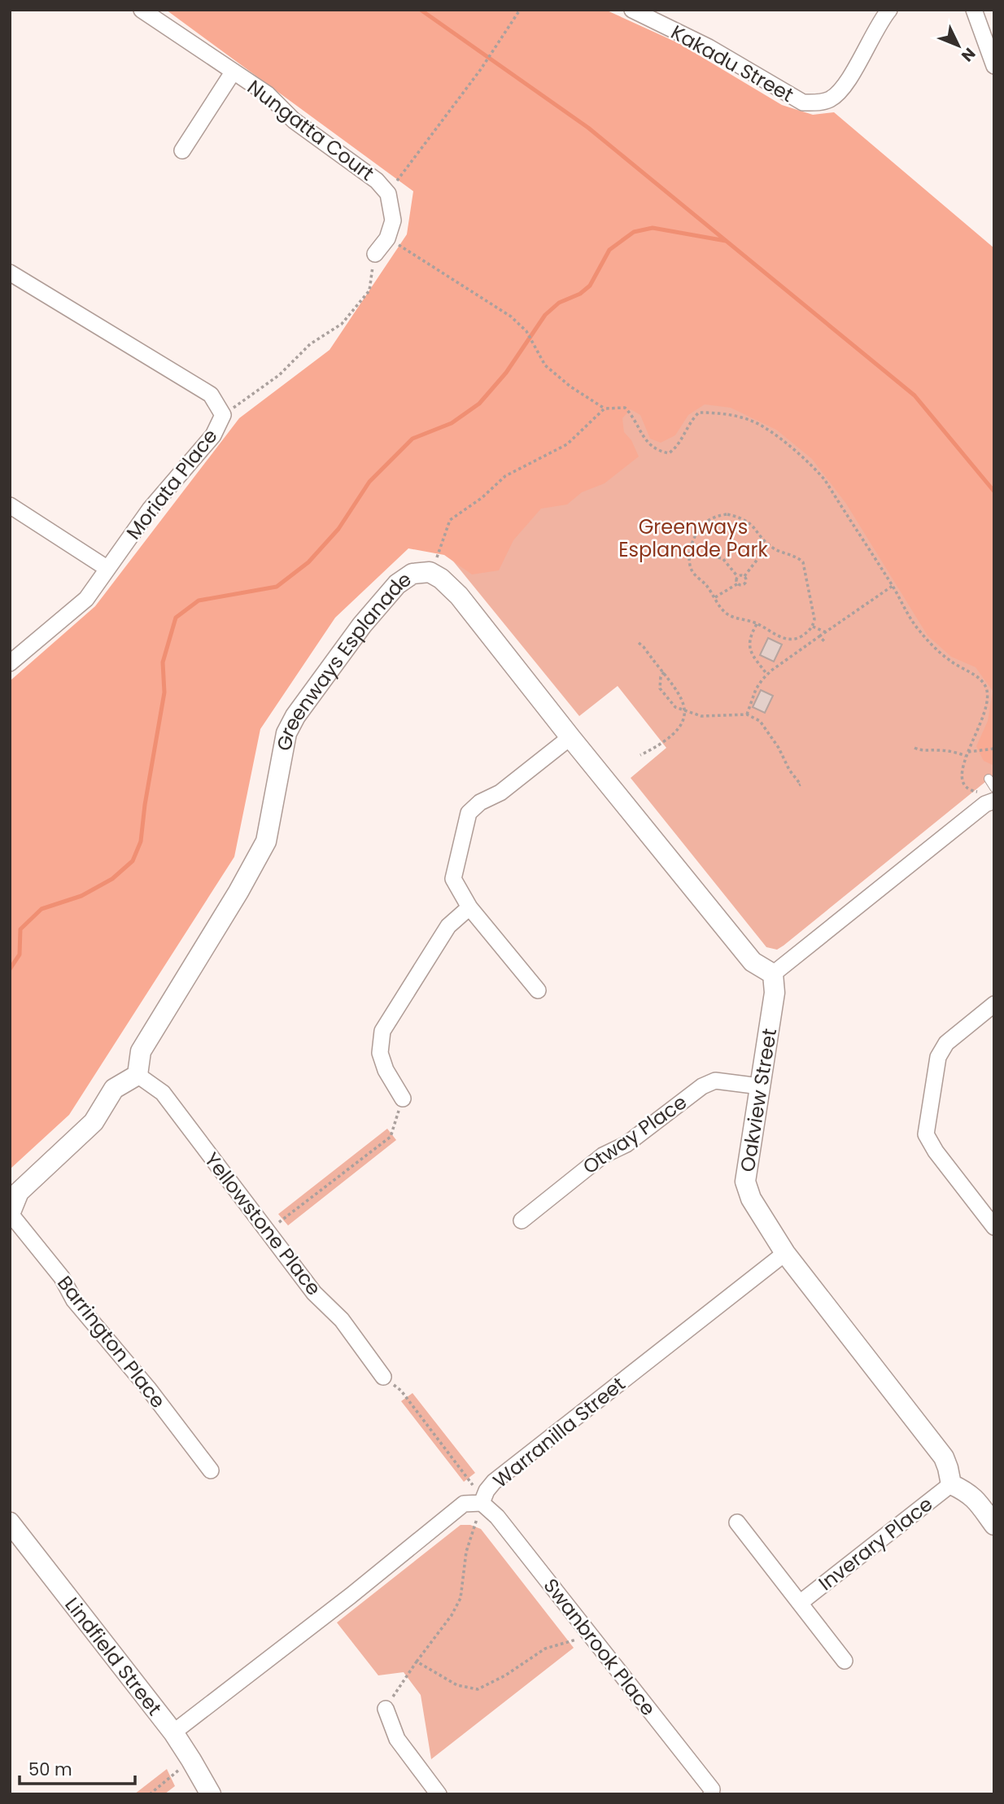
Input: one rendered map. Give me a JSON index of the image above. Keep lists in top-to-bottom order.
{
  "streets": {
    "street": [
      "Kakadu Street",
      "Nungatta Court",
      "Moriata Place",
      "Greenways Esplanade",
      "Oakview Street",
      "Otway Place",
      "Yellowstone Place",
      "Barrington Place",
      "Warranilla Street",
      "Inverary Place",
      "Swanbrook Place",
      "Lindfield Street"
    ]
  },
  "crossings": [
    ["Greenways Esplanade", "Oakview Street"],
    ["Greenways Esplanade", "Yellowstone Place"],
    ["Oakview Street", "Otway Place"],
    ["Oakview Street", "Warranilla Street"],
    ["Oakview Street", "Inverary Place"],
    ["Warranilla Street", "Swanbrook Place"],
    ["Warranilla Street", "Lindfield Street"]
  ],
  "parks": ["Greenways Esplanade Park"],
  "scale_bar": "50 m",
  "north": "bottom right"
}
